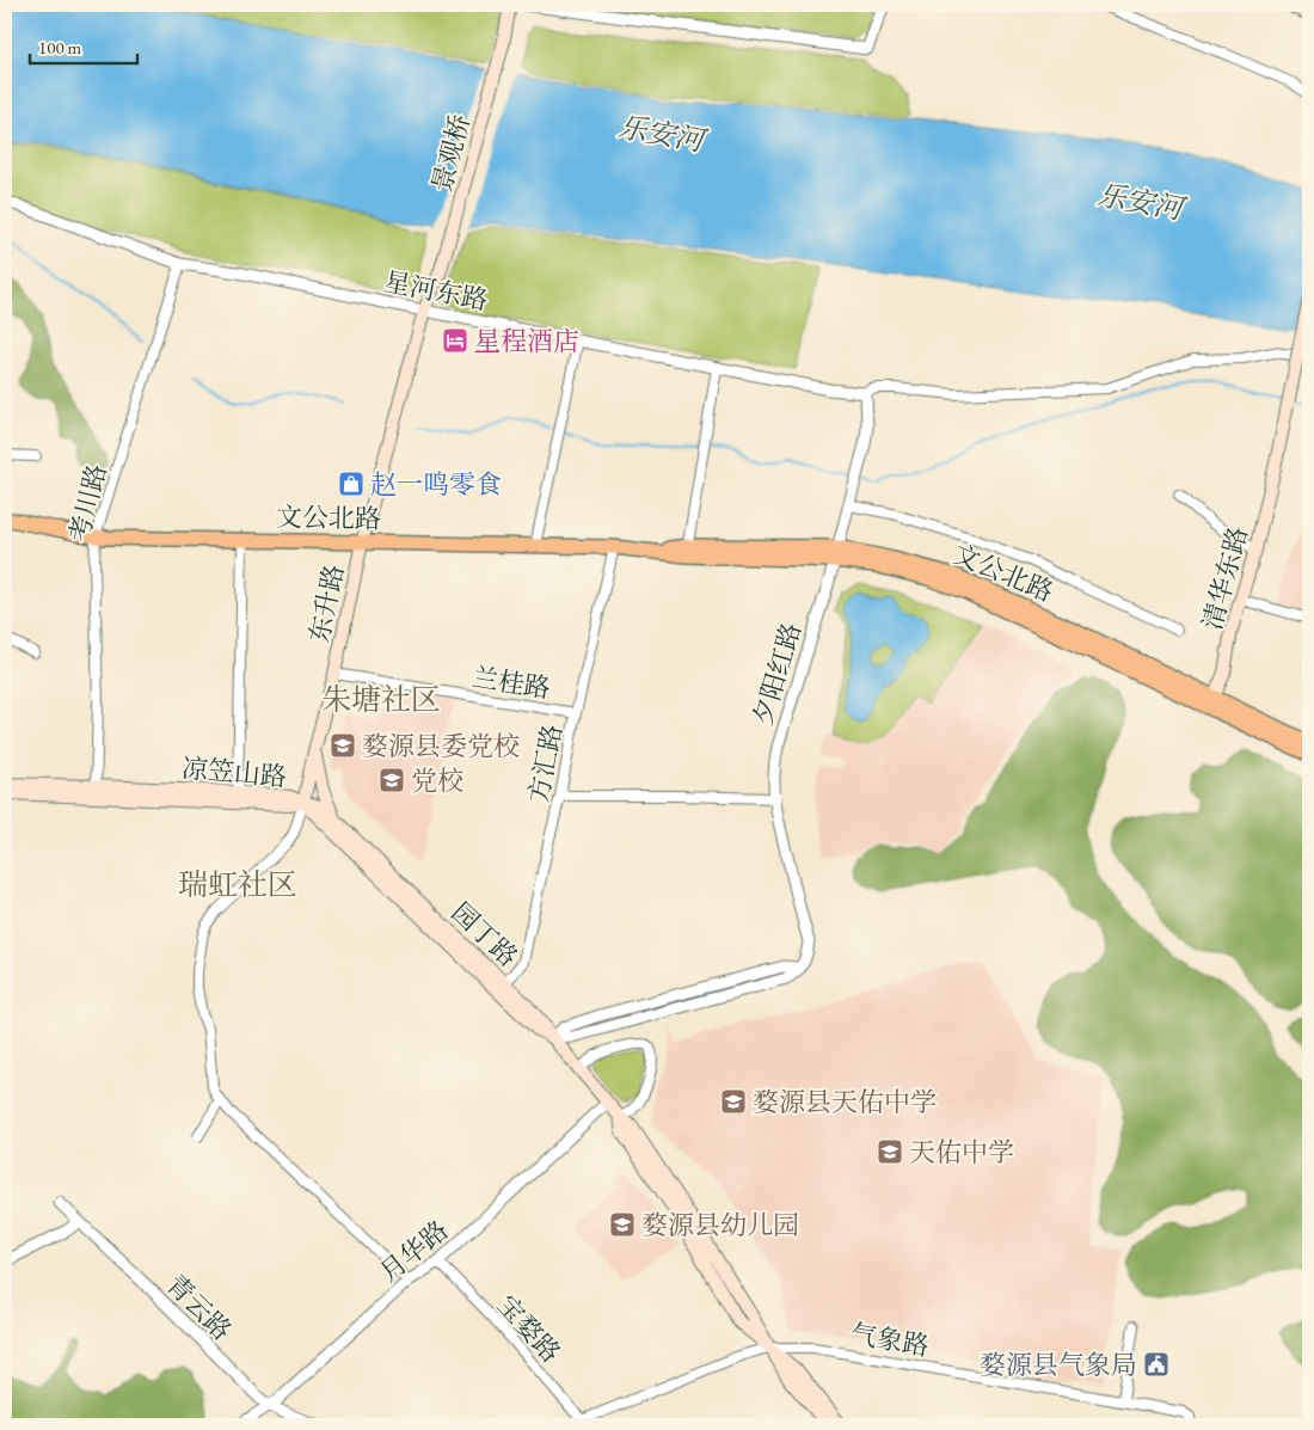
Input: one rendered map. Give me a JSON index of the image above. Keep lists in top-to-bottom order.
{
  "streets": {
    "main road": [
      "景观桥",
      "文公北路",
      "清华东路",
      "东升路",
      "凉笠山路",
      "园丁路"
    ],
    "street": [
      "星河东路",
      "考川路",
      "夕阳红路",
      "兰桂路",
      "方汇路",
      "月华路",
      "青云路",
      "宝婺路",
      "气象路"
    ]
  },
  "crossings": [
    ["景观桥", "星河东路"],
    ["景观桥", "东升路"],
    ["星河东路", "考川路"],
    ["星河东路", "东升路"],
    ["星河东路", "夕阳红路"],
    ["考川路", "文公北路"],
    ["考川路", "凉笠山路"],
    ["文公北路", "清华东路"],
    ["文公北路", "东升路"],
    ["文公北路", "夕阳红路"],
    ["文公北路", "方汇路"],
    ["东升路", "兰桂路"],
    ["东升路", "凉笠山路"],
    ["东升路", "园丁路"],
    ["夕阳红路", "园丁路"],
    ["兰桂路", "方汇路"],
    ["方汇路", "园丁路"],
    ["凉笠山路", "园丁路"],
    ["园丁路", "月华路"],
    ["园丁路", "气象路"],
    ["月华路", "青云路"],
    ["月华路", "宝婺路"],
    ["宝婺路", "气象路"]
  ],
  "districts": ["朱塘社区", "瑞虹社区"],
  "water": ["乐安河"],
  "places": {
    "hotel": ["星程酒店"],
    "shop": ["赵一鸣零食"],
    "school or university": [
      "婺源县委党校",
      "党校",
      "婺源县天佑中学",
      "天佑中学",
      "婺源县幼儿园"
    ],
    "public building": ["婺源县气象局"]
  },
  "scale_bar": "100 m"
}
